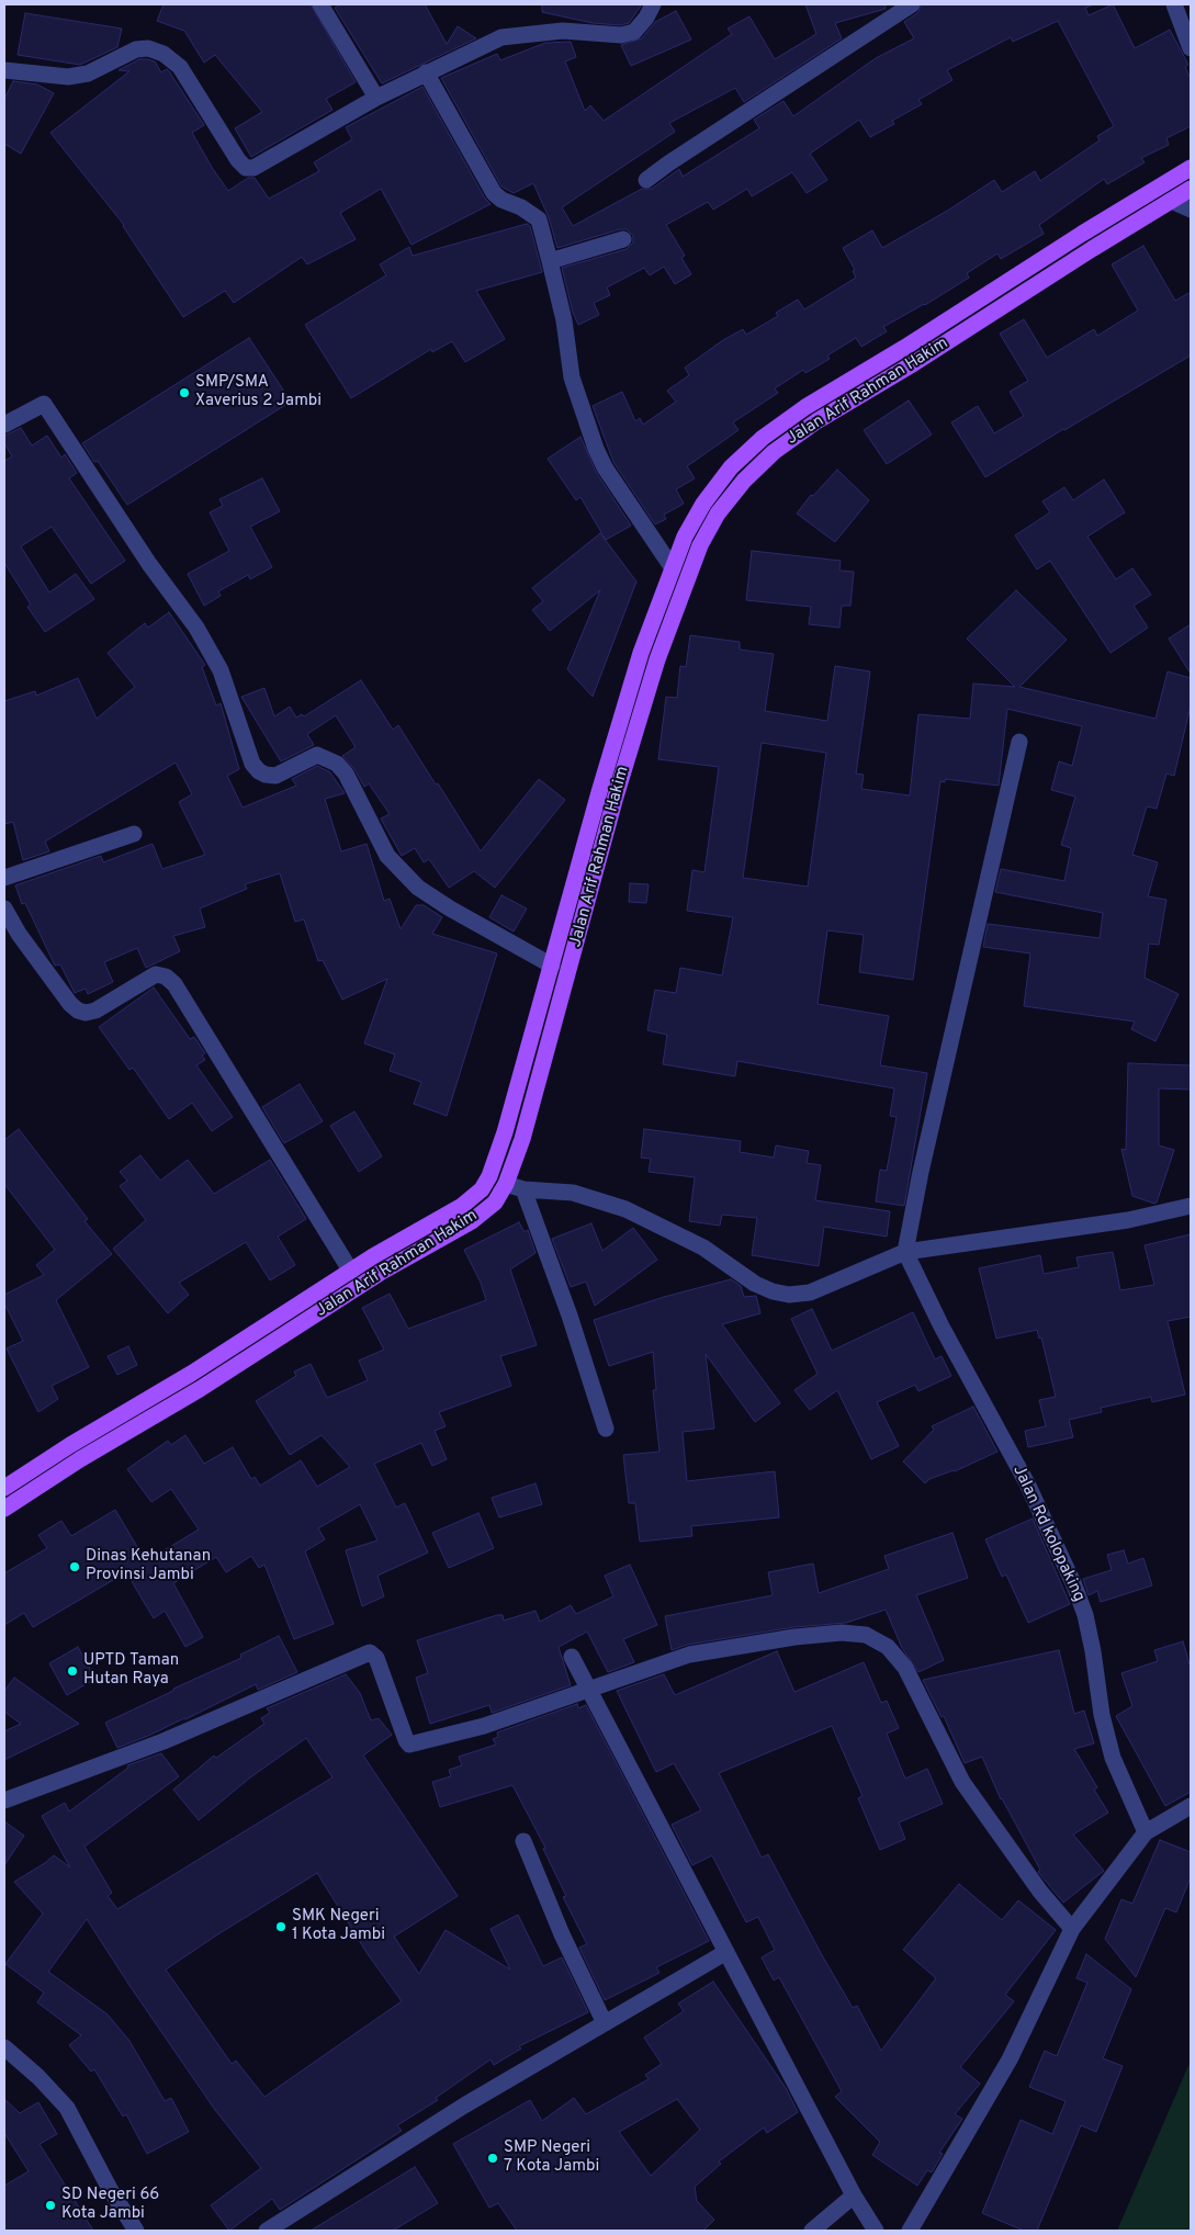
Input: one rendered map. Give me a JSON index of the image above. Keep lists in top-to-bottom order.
{
  "streets": {
    "main road": ["Jalan Arif Rahman Hakim"],
    "street": ["Jalan Rd kolopaking"]
  },
  "places": [
    "SMP/SMA Xaverius 2 Jambi",
    "Dinas Kehutanan Provinsi Jambi",
    "UPTD Taman Hutan Raya",
    "SMK Negeri 1 Kota Jambi",
    "SMP Negeri 7 Kota Jambi",
    "SD Negeri 66 Kota Jambi"
  ]
}
